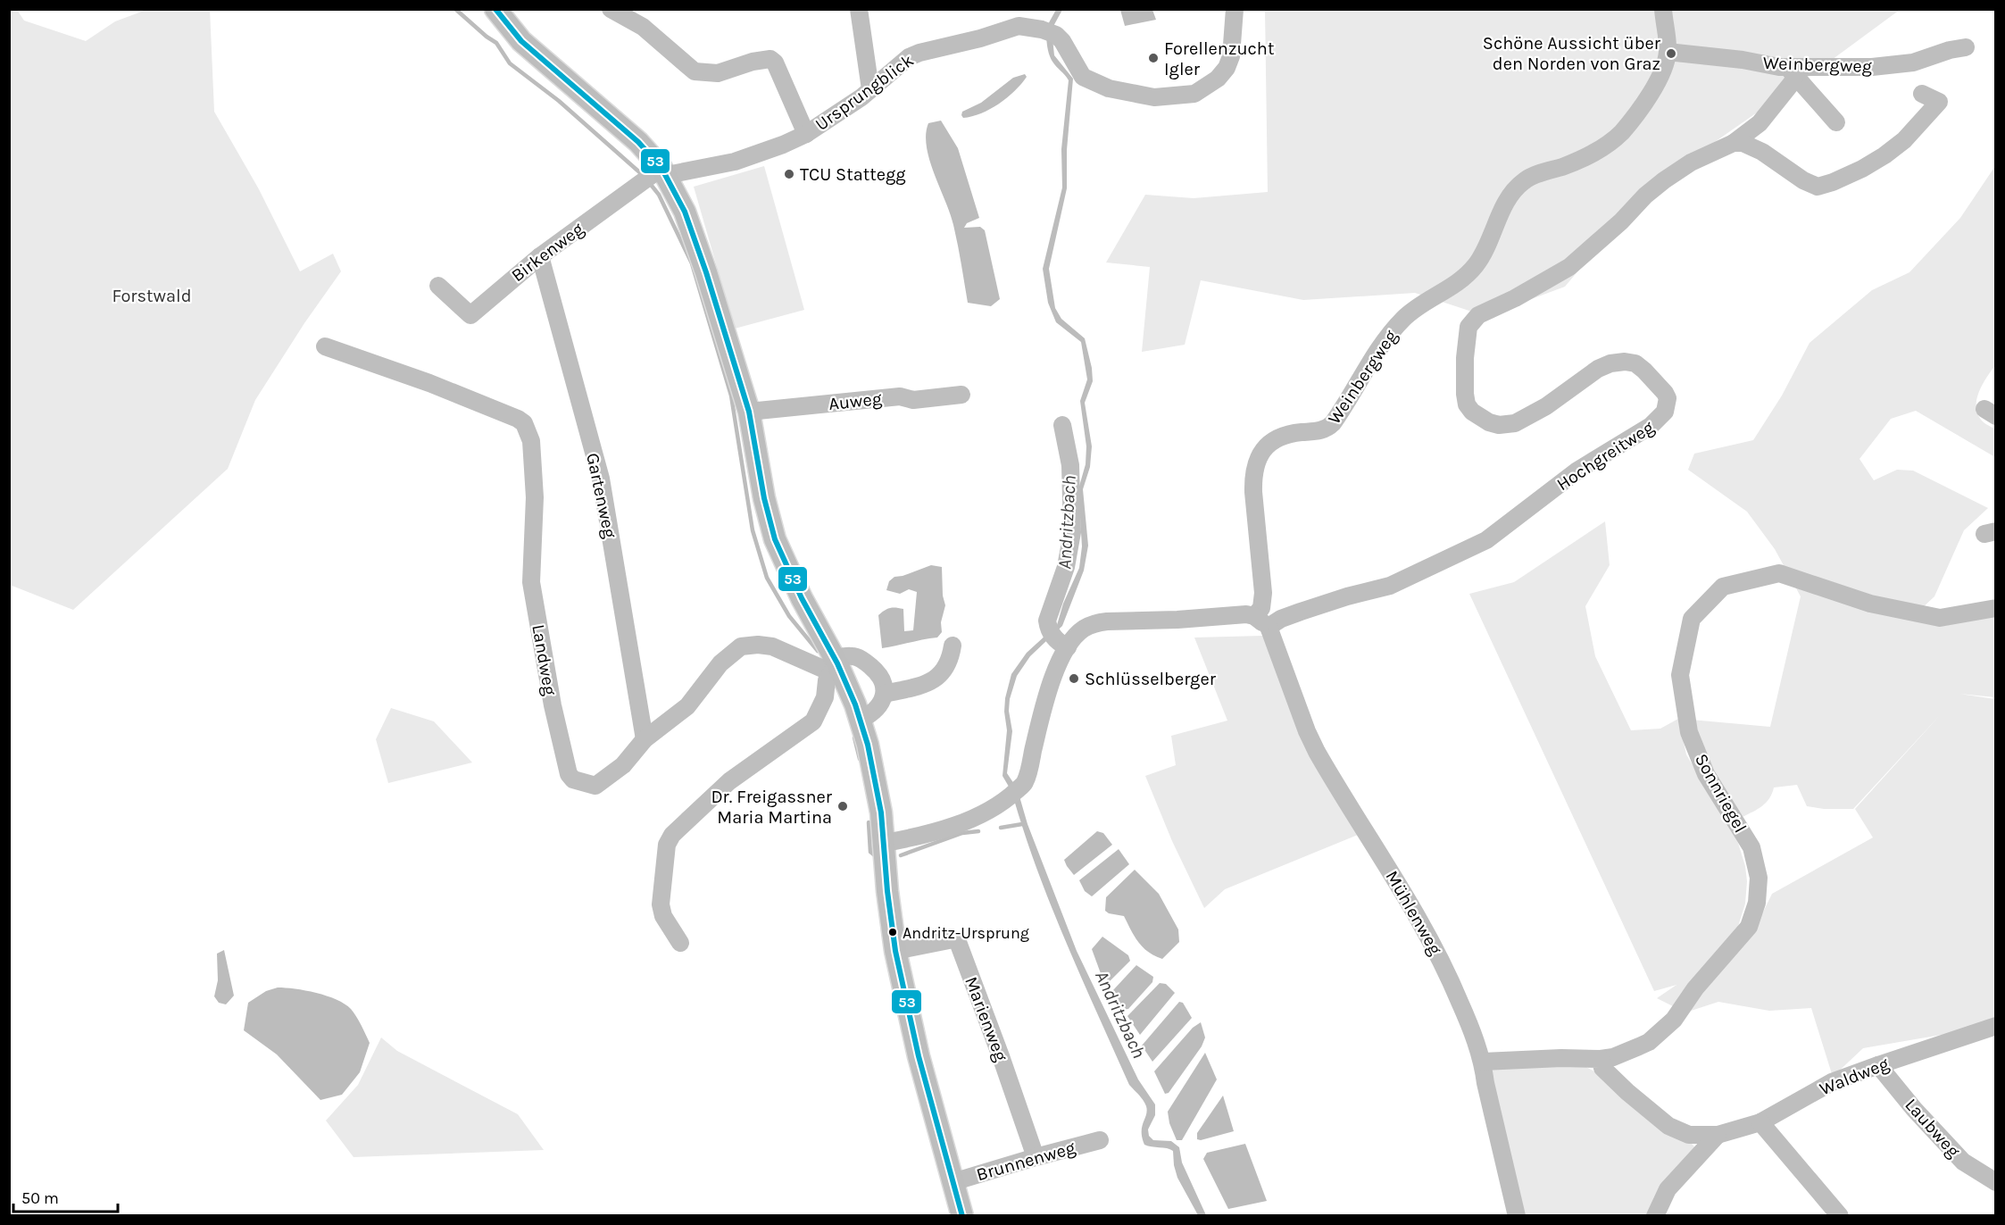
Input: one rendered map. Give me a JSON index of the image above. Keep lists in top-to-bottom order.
{
  "streets": {
    "street": [
      "Weinbergweg",
      "Ursprungblick",
      "Birkenweg",
      "Auweg",
      "Hochgreitweg",
      "Gartenweg",
      "Landweg",
      "Sonnriegel",
      "Mühlenweg",
      "Marienweg",
      "Waldweg",
      "Laubweg",
      "Brunnenweg"
    ]
  },
  "crossings": [
    ["Weinbergweg", "Hochgreitweg"],
    ["Weinbergweg", "Mühlenweg"],
    ["Ursprungblick", "Birkenweg"],
    ["Birkenweg", "Gartenweg"],
    ["Hochgreitweg", "Mühlenweg"],
    ["Gartenweg", "Landweg"],
    ["Sonnriegel", "Waldweg"],
    ["Marienweg", "Brunnenweg"],
    ["Waldweg", "Laubweg"]
  ],
  "water": ["Andritzbach"],
  "parks": ["Forstwald"],
  "places": [
    "Schöne Aussicht über den Norden von Graz",
    "Forellenzucht Igler",
    "TCU Stattegg",
    "Schlüsselberger",
    "Dr. Freigassner Maria Martina",
    "Andritz-Ursprung"
  ],
  "lines": ["transit line 53"],
  "scale_bar": "50 m"
}
